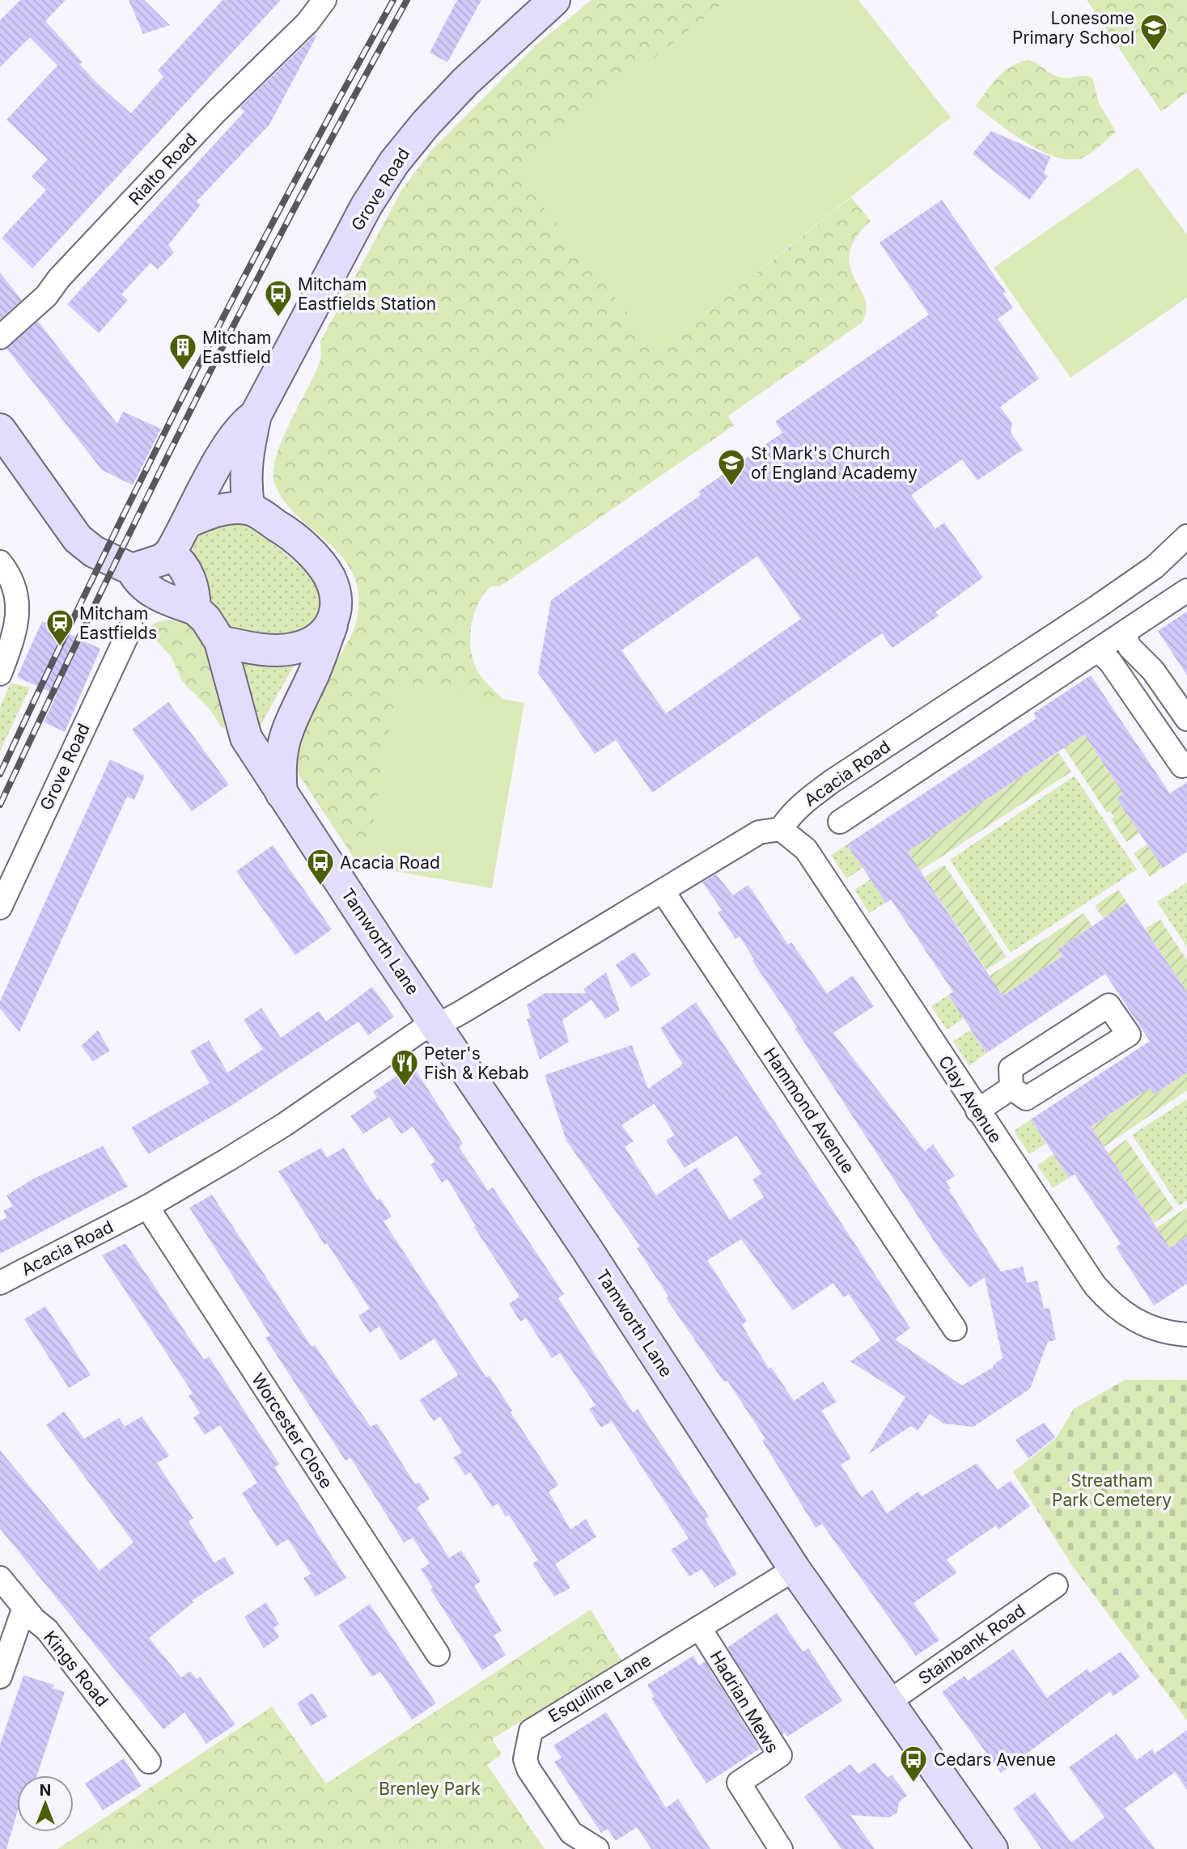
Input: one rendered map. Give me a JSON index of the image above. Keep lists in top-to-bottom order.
{
  "streets": {
    "street": [
      "Rialto Road",
      "Grove Road",
      "Acacia Road",
      "Tamworth Lane",
      "Clay Avenue",
      "Hammond Avenue",
      "Worcester Close",
      "Stainbank Road",
      "Kings Road",
      "Esquiline Lane",
      "Hadrian Mews"
    ]
  },
  "crossings": [
    ["Grove Road", "Tamworth Lane"],
    ["Acacia Road", "Tamworth Lane"],
    ["Acacia Road", "Clay Avenue"],
    ["Acacia Road", "Hammond Avenue"],
    ["Acacia Road", "Worcester Close"],
    ["Tamworth Lane", "Stainbank Road"],
    ["Tamworth Lane", "Esquiline Lane"],
    ["Esquiline Lane", "Hadrian Mews"]
  ],
  "parks": ["Streatham Park Cemetery", "Brenley Park"],
  "places": {
    "school or university": ["Lonesome Primary School", "St Mark's Church of England Academy"],
    "bus stop": ["Mitcham Eastfields Station", "Acacia Road", "Cedars Avenue"],
    "building": ["Mitcham Eastfield"],
    "station": ["Mitcham Eastfields"],
    "restaurant": ["Peter's Fish & Kebab"]
  },
  "north": "top"
}
